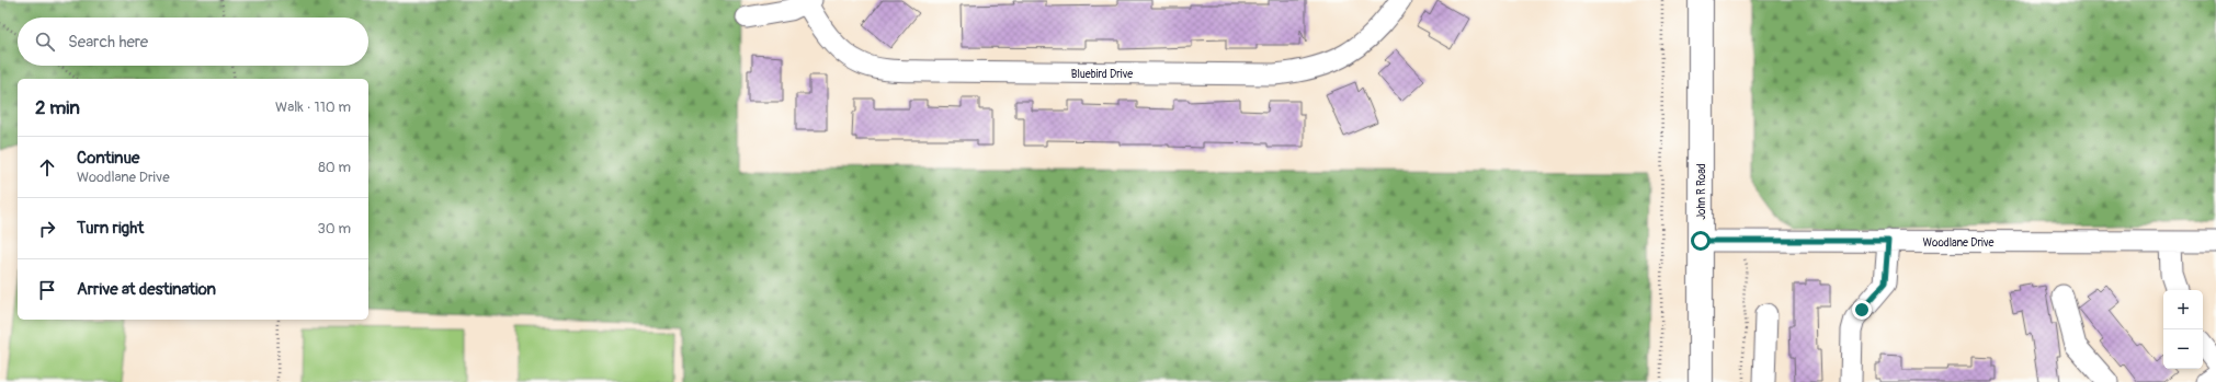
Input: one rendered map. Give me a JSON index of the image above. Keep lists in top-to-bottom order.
{
  "streets": {
    "main road": ["John R Road"],
    "street": ["Bluebird Drive", "Woodlane Drive"]
  },
  "crossings": [
    ["John R Road", "Woodlane Drive"]
  ],
  "page": {
    "search": "Search here",
    "heading": ["2 min", "Walk · 110 m"],
    "list": [
      ["Continue", "Woodlane Drive", "80 m"],
      ["Turn right", "30 m"],
      "Arrive at destination"
    ],
    "map_buttons": ["+", "−"]
  }
}
